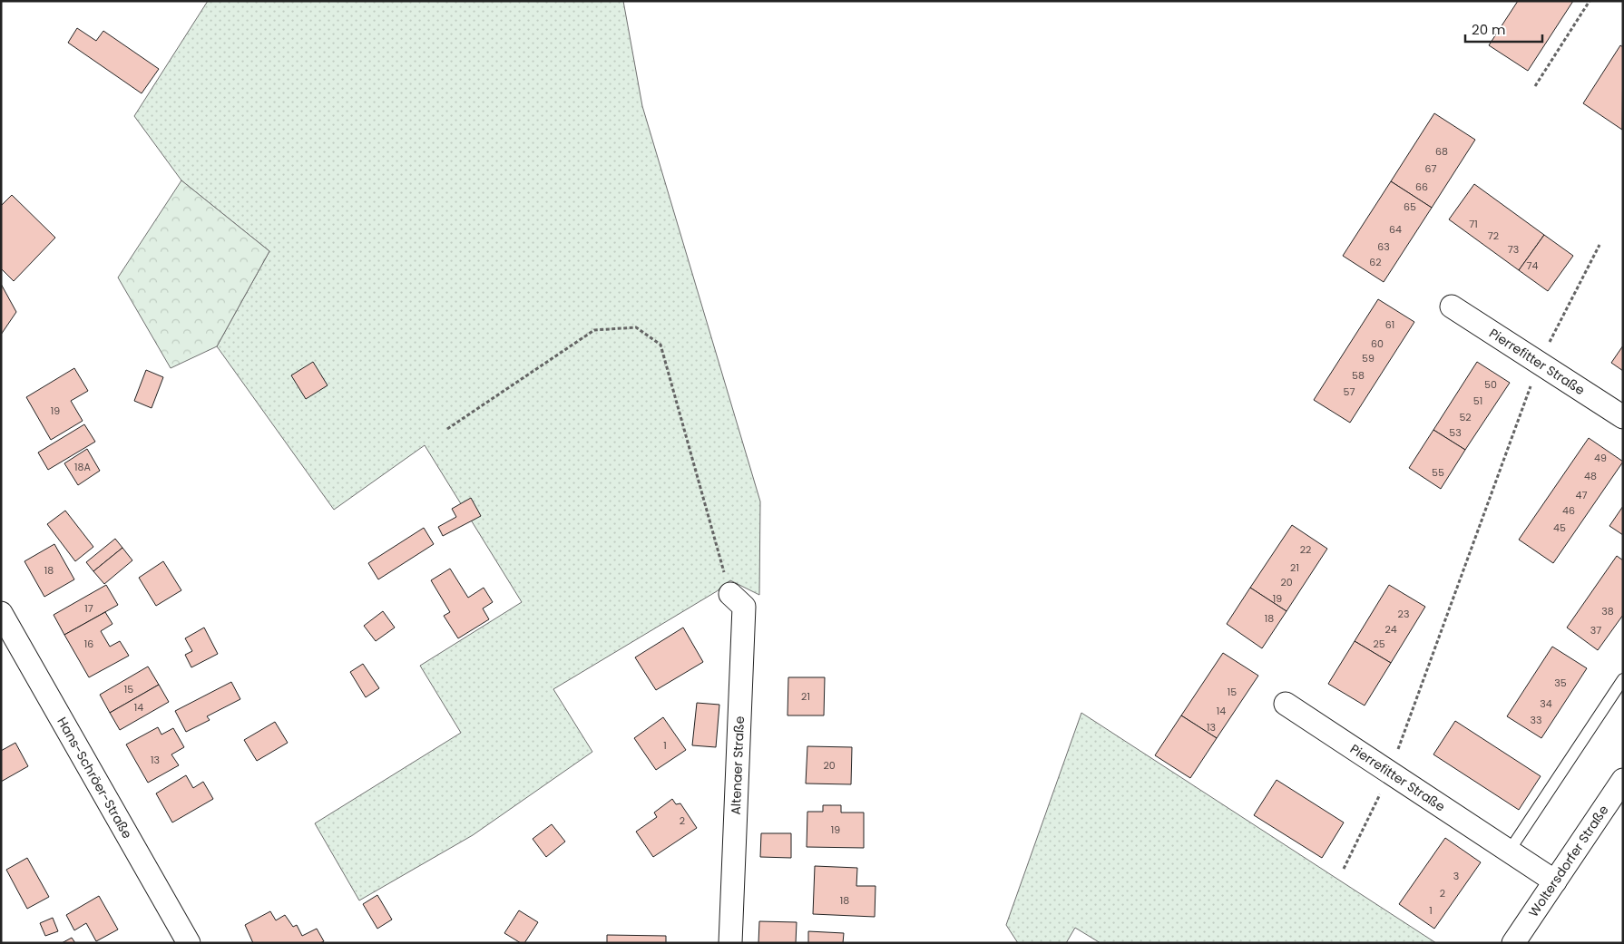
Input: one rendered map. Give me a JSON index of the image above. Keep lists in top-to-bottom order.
{
  "streets": {
    "street": [
      "Pierrefitter Straße",
      "Altenaer Straße",
      "Hans-Schröer-Straße",
      "Woltersdorfer Straße"
    ]
  },
  "crossings": [
    ["Pierrefitter Straße", "Woltersdorfer Straße"]
  ],
  "house_numbers": [
    "68",
    "67",
    "66",
    "65",
    "71",
    "64",
    "72",
    "63",
    "73",
    "62",
    "74",
    "61",
    "60",
    "59",
    "58",
    "50",
    "57",
    "51",
    "19",
    "52",
    "53",
    "49",
    "18A",
    "55",
    "48",
    "47",
    "46",
    "45",
    "22",
    "21",
    "18",
    "20",
    "19",
    "17",
    "38",
    "23",
    "18",
    "24",
    "37",
    "16",
    "25",
    "35",
    "15",
    "15",
    "21",
    "34",
    "14",
    "14",
    "33",
    "13",
    "1",
    "13",
    "20",
    "2",
    "19",
    "3",
    "2",
    "18",
    "1"
  ],
  "scale_bar": "20 m"
}
